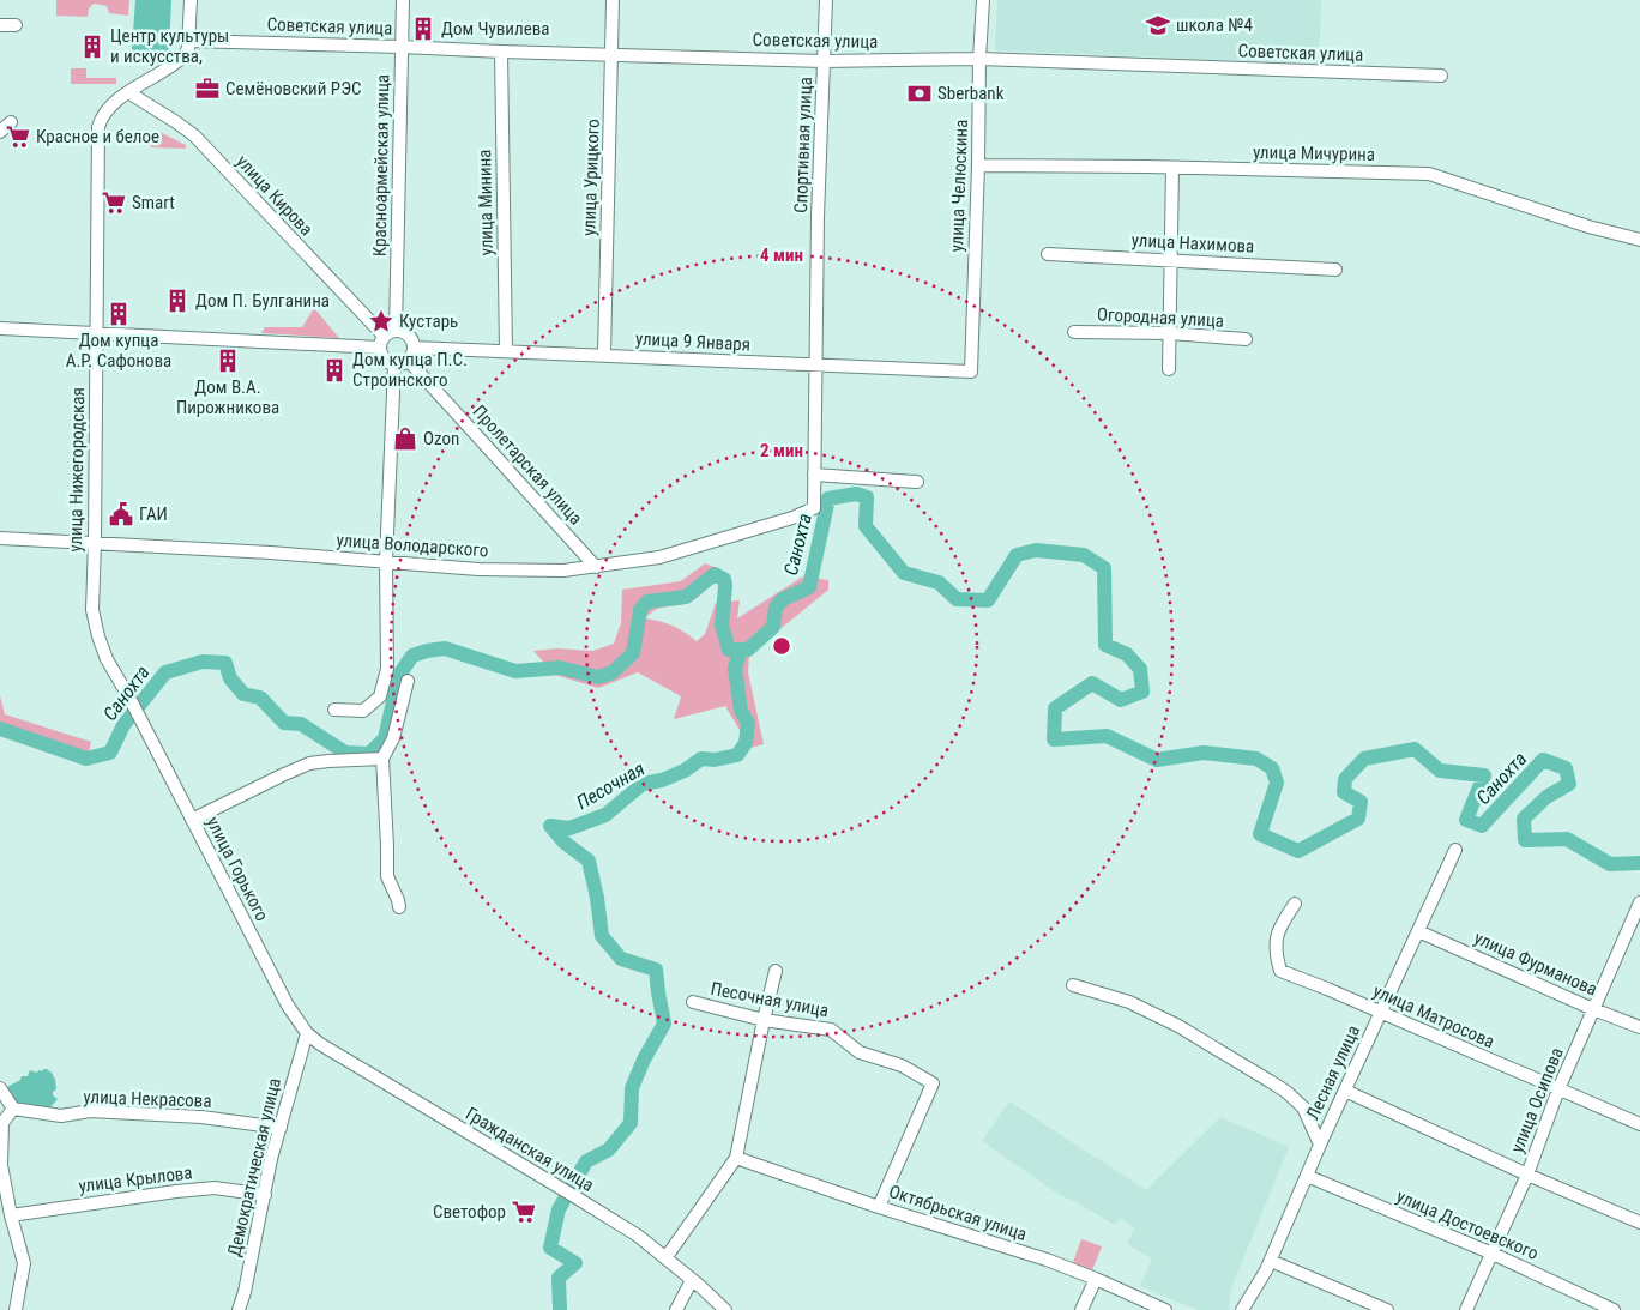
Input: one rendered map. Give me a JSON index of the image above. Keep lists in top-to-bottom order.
{
  "streets": {
    "street": [
      "Советская улица",
      "Спортивная улица",
      "улица Мичурина",
      "Красноармейская улица",
      "улица Урицкого",
      "улица Челюскина",
      "улица Кирова",
      "улица Минина",
      "улица Нахимова",
      "Огородная улица",
      "улица 9 Января",
      "Пролетарская улица",
      "улица Нижегородская",
      "улица Володарского",
      "улица Горького",
      "улица Фурманова",
      "Песочная улица",
      "улица Матросова",
      "Лесная улица",
      "улица Некрасова",
      "улица Осипова",
      "Гражданская улица",
      "Демократическая улица",
      "улица Крылова",
      "Октябрьская улица",
      "улица Достоевского"
    ]
  },
  "crossings": [
    ["Советская улица", "Спортивная улица"],
    ["Советская улица", "Красноармейская улица"],
    ["Советская улица", "улица Урицкого"],
    ["Советская улица", "улица Челюскина"],
    ["Советская улица", "улица Минина"],
    ["Советская улица", "улица Нижегородская"],
    ["Спортивная улица", "улица 9 Января"],
    ["Спортивная улица", "улица Володарского"],
    ["улица Мичурина", "улица Челюскина"],
    ["Красноармейская улица", "улица Кирова"],
    ["Красноармейская улица", "улица 9 Января"],
    ["Красноармейская улица", "Пролетарская улица"],
    ["улица Урицкого", "улица 9 Января"],
    ["улица Челюскина", "улица 9 Января"],
    ["улица Кирова", "улица 9 Января"],
    ["улица Кирова", "Пролетарская улица"],
    ["улица Кирова", "улица Нижегородская"],
    ["улица Минина", "улица 9 Января"],
    ["улица 9 Января", "Пролетарская улица"],
    ["Пролетарская улица", "улица Володарского"],
    ["улица Нижегородская", "улица Володарского"],
    ["улица Нижегородская", "улица Горького"],
    ["улица Горького", "Гражданская улица"],
    ["улица Горького", "Демократическая улица"],
    ["улица Фурманова", "Лесная улица"],
    ["улица Фурманова", "улица Осипова"],
    ["Песочная улица", "Октябрьская улица"],
    ["улица Матросова", "Лесная улица"],
    ["улица Матросова", "улица Осипова"],
    ["Лесная улица", "улица Достоевского"],
    ["улица Некрасова", "Демократическая улица"],
    ["улица Осипова", "улица Достоевского"],
    ["Гражданская улица", "Демократическая улица"],
    ["Демократическая улица", "улица Крылова"]
  ],
  "water": ["Санохта", "Песочная"],
  "places": {
    "school or university": ["школа №4"],
    "building": [
      "Дом Чувилева",
      "Центр культуры и искусства,",
      "Дом П. Булганина",
      "Дом купца А.Р. Сафонова",
      "Дом В.А. Пирожникова",
      "Дом купца П.С. Строинского"
    ],
    "office": ["Семёновский РЭС"],
    "bank": ["Sberbank"],
    "supermarket": ["Красное и белое", "Smart", "Светофор"],
    "place": ["Кустарь"],
    "shop": ["Ozon"],
    "public building": ["ГАИ"]
  },
  "rings": ["4 мин", "2 мин"]
}
